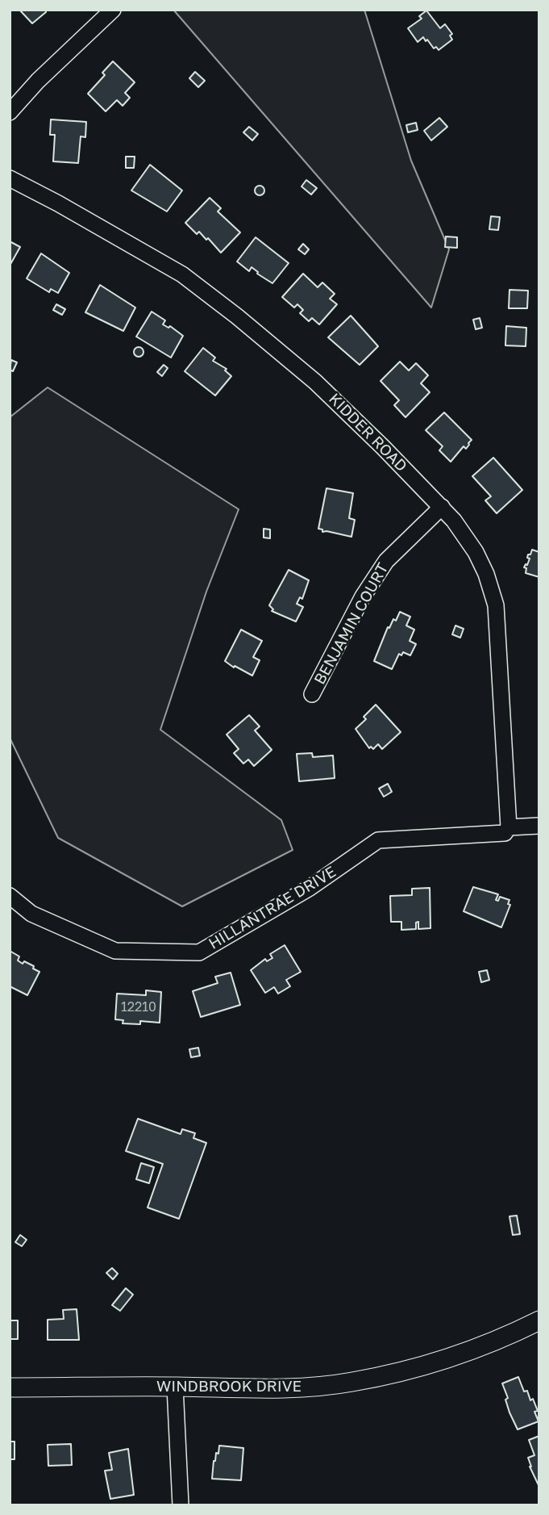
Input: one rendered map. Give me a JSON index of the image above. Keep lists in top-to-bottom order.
{
  "streets": {
    "street": [
      "KIDDER ROAD",
      "BENJAMIN COURT",
      "HILLANTRAE DRIVE",
      "WINDBROOK DRIVE"
    ]
  },
  "crossings": [
    ["KIDDER ROAD", "BENJAMIN COURT"],
    ["KIDDER ROAD", "HILLANTRAE DRIVE"]
  ],
  "house_numbers": ["12210"]
}
